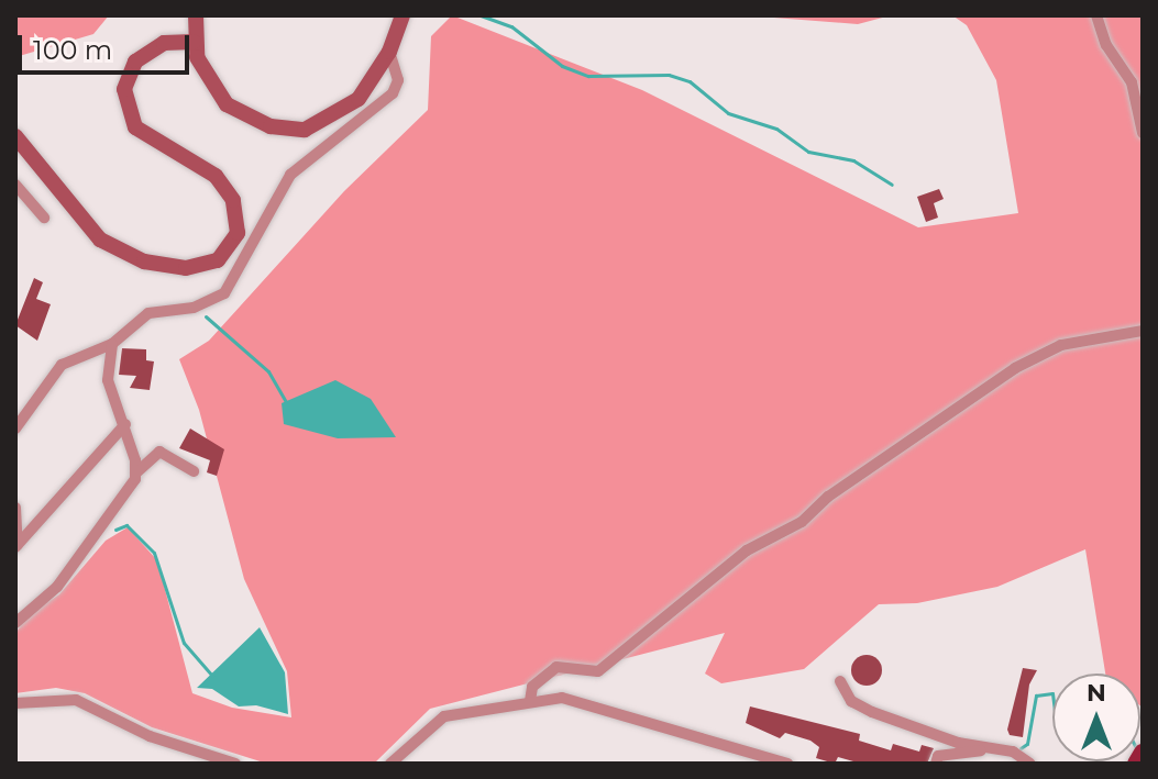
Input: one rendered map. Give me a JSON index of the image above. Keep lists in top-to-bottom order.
{
  "scale_bar": "100 m",
  "north": "top"
}
